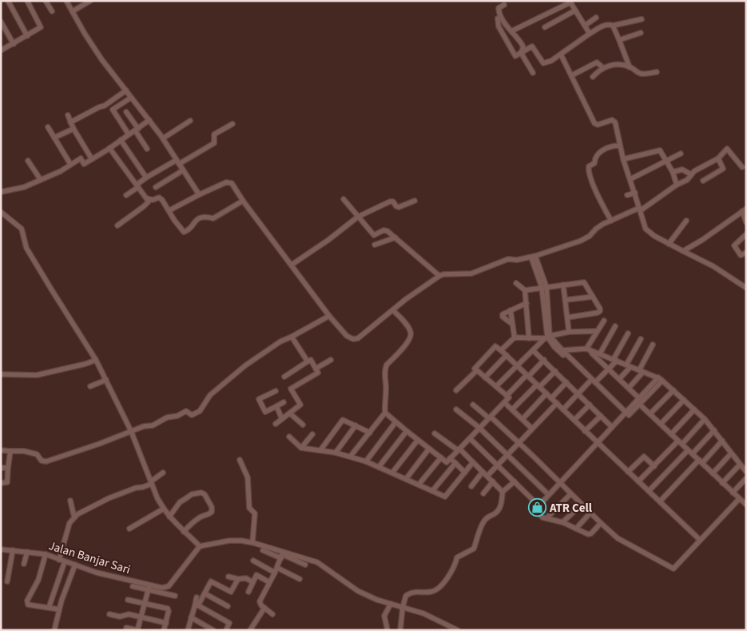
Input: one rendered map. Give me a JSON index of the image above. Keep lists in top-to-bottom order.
{
  "streets": {
    "street": ["Jalan Banjar Sari"]
  },
  "places": {
    "shop": ["ATR Cell"]
  }
}
